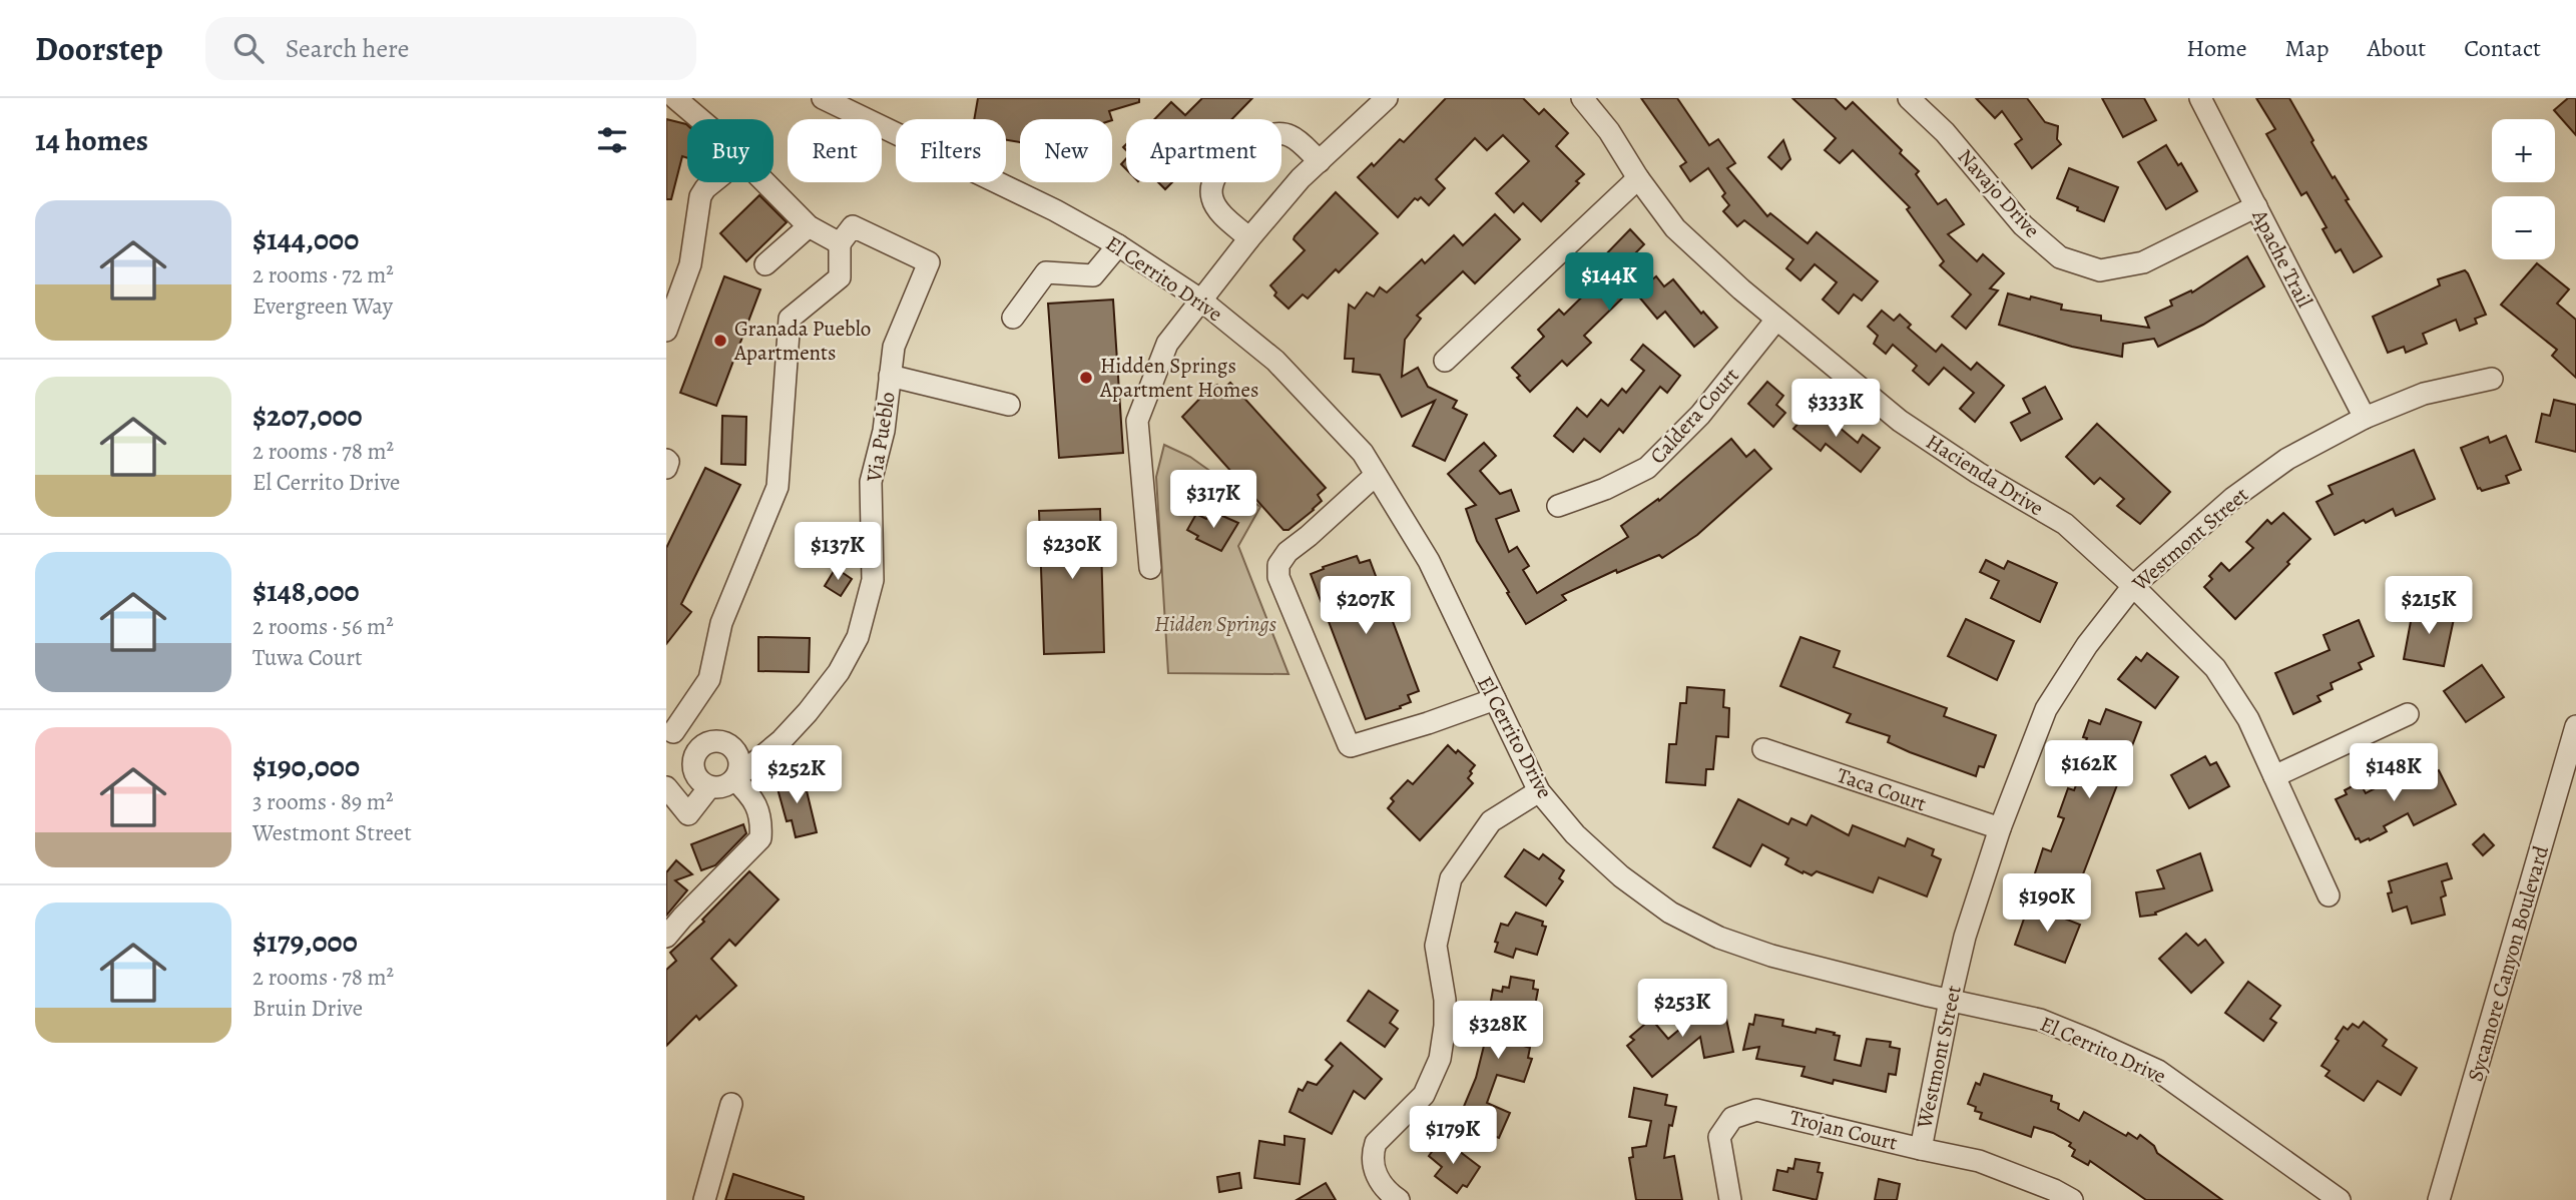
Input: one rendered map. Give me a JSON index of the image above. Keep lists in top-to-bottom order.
{
  "streets": {
    "street": [
      "Navajo Drive",
      "Apache Trail",
      "El Cerrito Drive",
      "Caldera Court",
      "Via Pueblo",
      "Hacienda Drive",
      "Westmont Street",
      "Taca Court",
      "Sycamore Canyon Boulevard",
      "Trojan Court"
    ]
  },
  "crossings": [
    ["Navajo Drive", "Apache Trail"],
    ["Apache Trail", "Westmont Street"],
    ["El Cerrito Drive", "Westmont Street"],
    ["Caldera Court", "Hacienda Drive"],
    ["Hacienda Drive", "Westmont Street"],
    ["Westmont Street", "Taca Court"],
    ["Westmont Street", "Trojan Court"]
  ],
  "parks": ["Hidden Springs"],
  "places": ["Granada Pueblo Apartments", "Hidden Springs Apartment Homes"],
  "page": {
    "header": "Doorstep",
    "search": "Search here",
    "nav": [
      "Home",
      "Map",
      "About",
      "Contact"
    ],
    "heading": "14 homes",
    "map_buttons": ["+", "−"],
    "chip": [
      "Buy",
      "Rent",
      "Filters",
      "New",
      "Apartment"
    ],
    "list": [
      {
        "name": "$144,000",
        "note": "2 rooms · 72 m² · Evergreen Way"
      },
      {
        "name": "$207,000",
        "note": "2 rooms · 78 m² · El Cerrito Drive"
      },
      {
        "name": "$148,000",
        "note": "2 rooms · 56 m² · Tuwa Court"
      },
      {
        "name": "$190,000",
        "note": "3 rooms · 89 m² · Westmont Street"
      },
      {
        "name": "$179,000",
        "note": "2 rooms · 78 m² · Bruin Drive"
      }
    ],
    "price": [
      "$144K",
      "$333K",
      "$317K",
      "$230K",
      "$137K",
      "$207K",
      "$215K",
      "$162K",
      "$148K",
      "$252K",
      "$190K",
      "$253K",
      "$328K",
      "$179K"
    ]
  }
}
